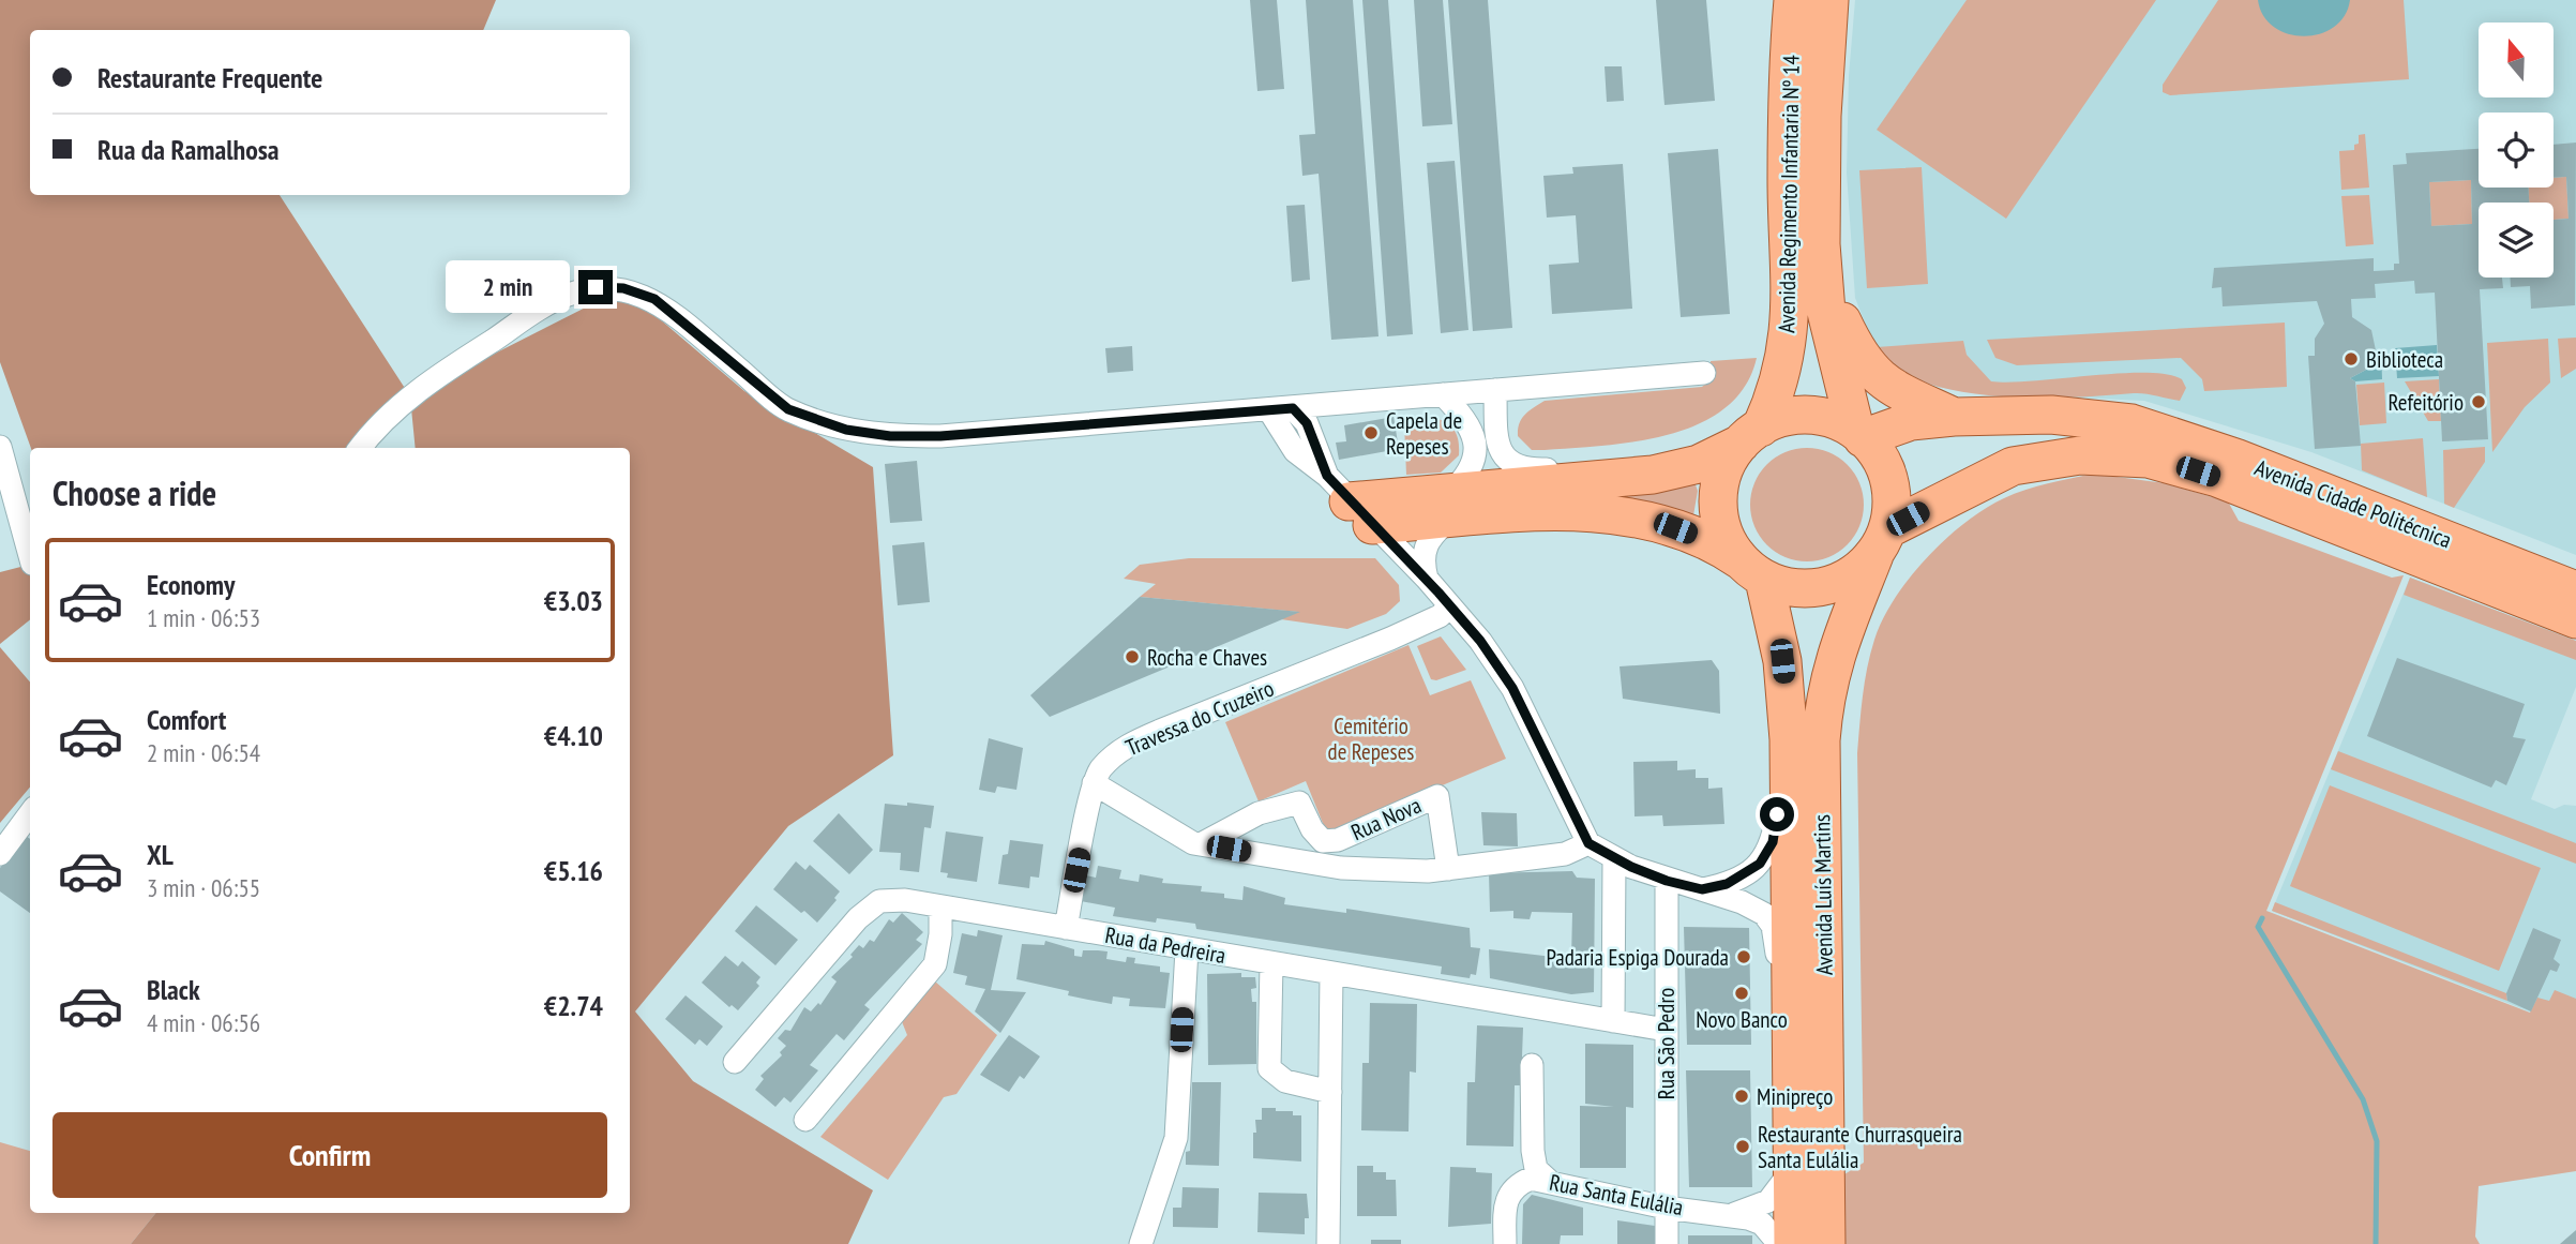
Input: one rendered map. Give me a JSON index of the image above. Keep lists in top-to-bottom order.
{
  "streets": {
    "main road": ["Avenida Regimento Infantaria Nº 14", "Avenida Cidade Politécnica", "Avenida Luís Martins"],
    "street": [
      "Travessa do Cruzeiro",
      "Rua Nova",
      "Rua da Pedreira",
      "Rua São Pedro",
      "Rua Santa Eulália"
    ]
  },
  "crossings": [
    ["Avenida Regimento Infantaria Nº 14", "Avenida Cidade Politécnica"],
    ["Avenida Regimento Infantaria Nº 14", "Avenida Luís Martins"],
    ["Avenida Cidade Politécnica", "Avenida Luís Martins"],
    ["Travessa do Cruzeiro", "Rua Nova"],
    ["Travessa do Cruzeiro", "Rua da Pedreira"],
    ["Rua da Pedreira", "Rua São Pedro"],
    ["Rua São Pedro", "Rua Santa Eulália"]
  ],
  "parks": ["Cemitério de Repeses"],
  "places": [
    "Biblioteca",
    "Refeitório",
    "Capela de Repeses",
    "Rocha e Chaves",
    "Padaria Espiga Dourada",
    "Novo Banco",
    "Minipreço",
    "Restaurante Churrasqueira Santa Eulália"
  ],
  "north": "top",
  "page": {
    "banner": ["Restaurante Frequente", "Rua da Ramalhosa"],
    "bubble": "2 min",
    "heading": "Choose a ride",
    "list": [
      {
        "name": "Economy",
        "note": "1 min · 06:53",
        "value": "€3.03"
      },
      {
        "name": "Comfort",
        "note": "2 min · 06:54",
        "value": "€4.10"
      },
      {
        "name": "XL",
        "note": "3 min · 06:55",
        "value": "€5.16"
      },
      {
        "name": "Black",
        "note": "4 min · 06:56",
        "value": "€2.74"
      }
    ],
    "buttons": "Confirm"
  }
}
